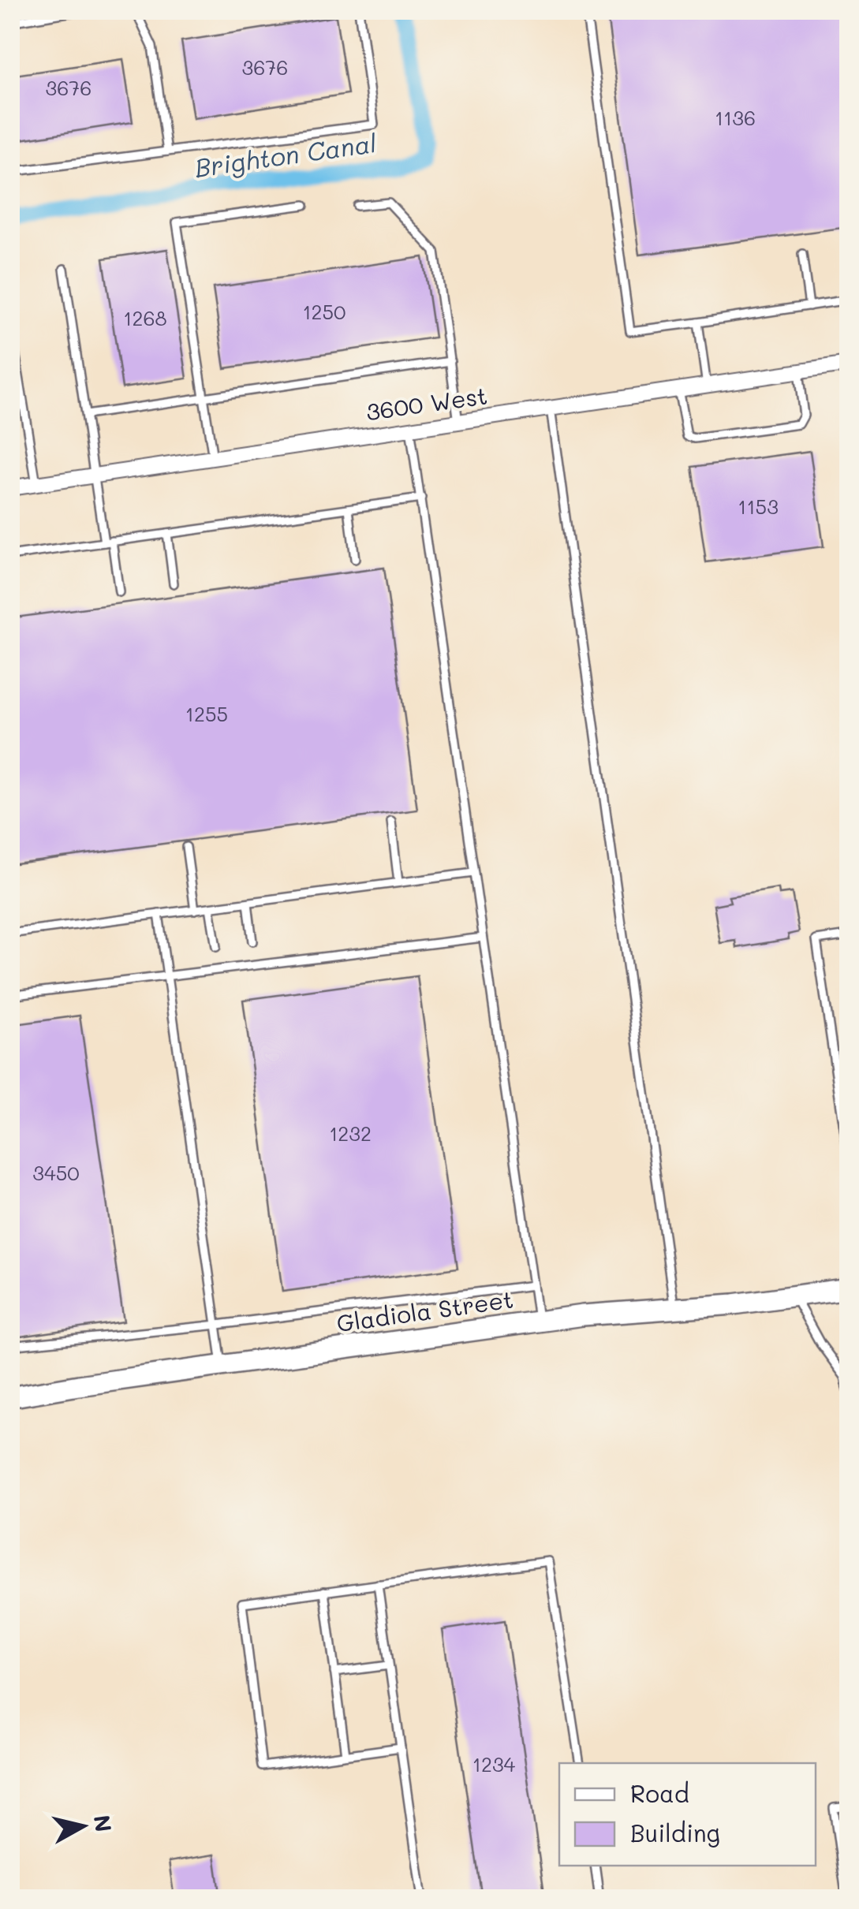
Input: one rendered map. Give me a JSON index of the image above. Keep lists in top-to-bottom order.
{
  "streets": {
    "street": ["3600 West", "Gladiola Street"]
  },
  "water": ["Brighton Canal"],
  "house_numbers": [
    "3676",
    "3676",
    "1136",
    "1250",
    "1268",
    "1153",
    "1255",
    "1232",
    "3450",
    "1234"
  ],
  "legend": ["Road", "Building"],
  "north": "right"
}
